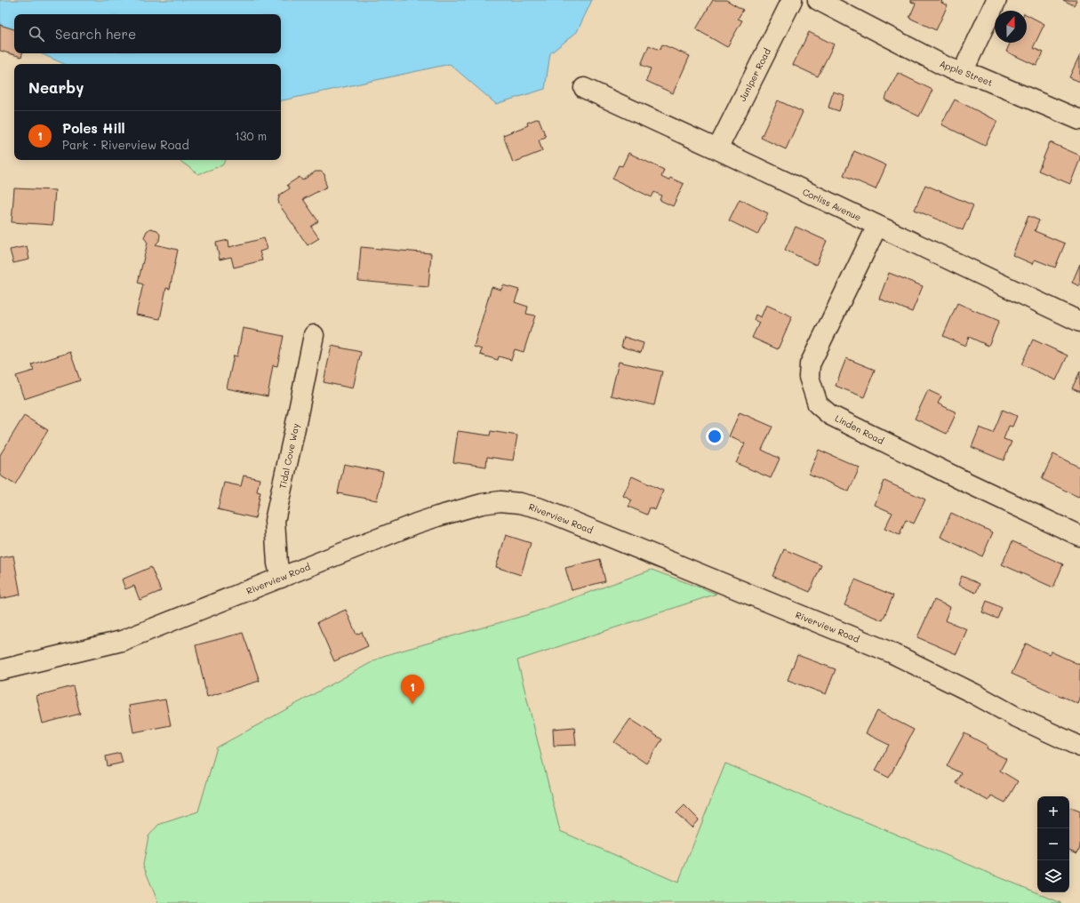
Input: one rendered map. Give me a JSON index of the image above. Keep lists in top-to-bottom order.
{
  "streets": {
    "street": [
      "Apple Street",
      "Juniper Road",
      "Corliss Avenue",
      "Linden Road",
      "Tidal Cove Way",
      "Riverview Road"
    ]
  },
  "crossings": [
    ["Juniper Road", "Corliss Avenue"],
    ["Corliss Avenue", "Linden Road"],
    ["Tidal Cove Way", "Riverview Road"]
  ],
  "north": "top",
  "page": {
    "search": "Search here",
    "heading": "Nearby",
    "list": [
      {
        "mark": "1",
        "name": "Poles Hill",
        "note": "Park · Riverview Road",
        "value": "130 m"
      }
    ],
    "pins": "1",
    "map_buttons": ["+", "−"]
  }
}
